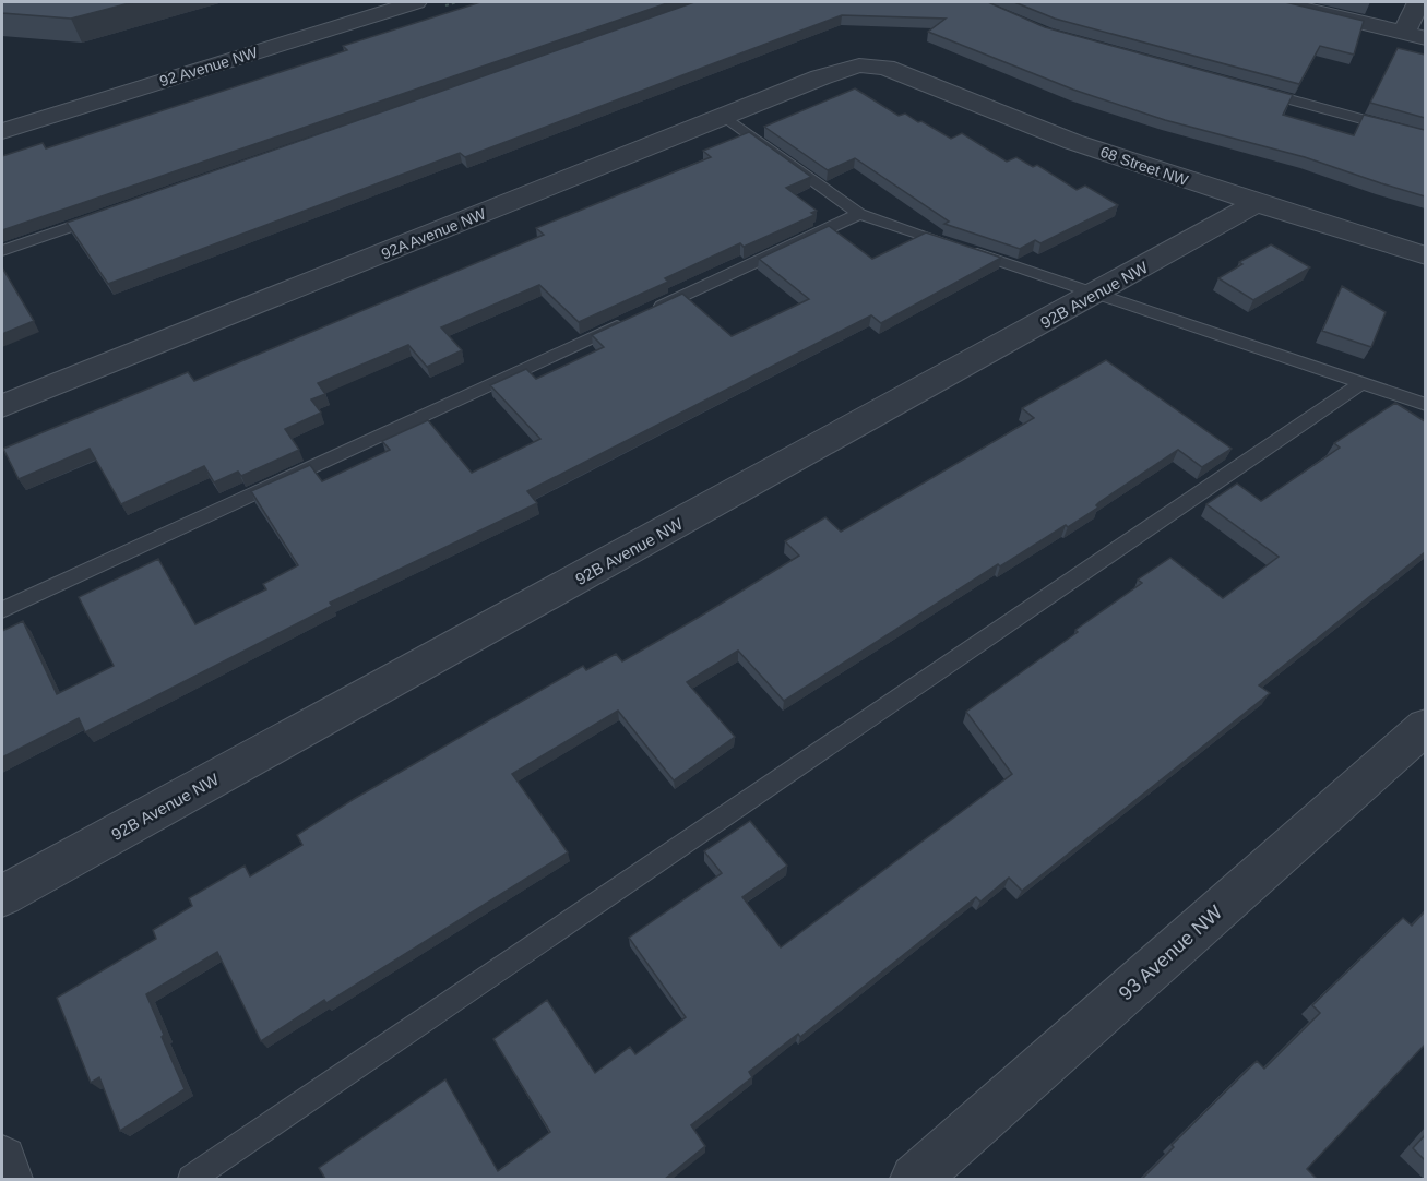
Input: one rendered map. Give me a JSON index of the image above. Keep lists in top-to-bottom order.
{
  "streets": {
    "street": [
      "92 Avenue NW",
      "68 Street NW",
      "92A Avenue NW",
      "92B Avenue NW",
      "93 Avenue NW"
    ]
  },
  "crossings": [
    ["68 Street NW", "92A Avenue NW"],
    ["68 Street NW", "92B Avenue NW"]
  ]
}
